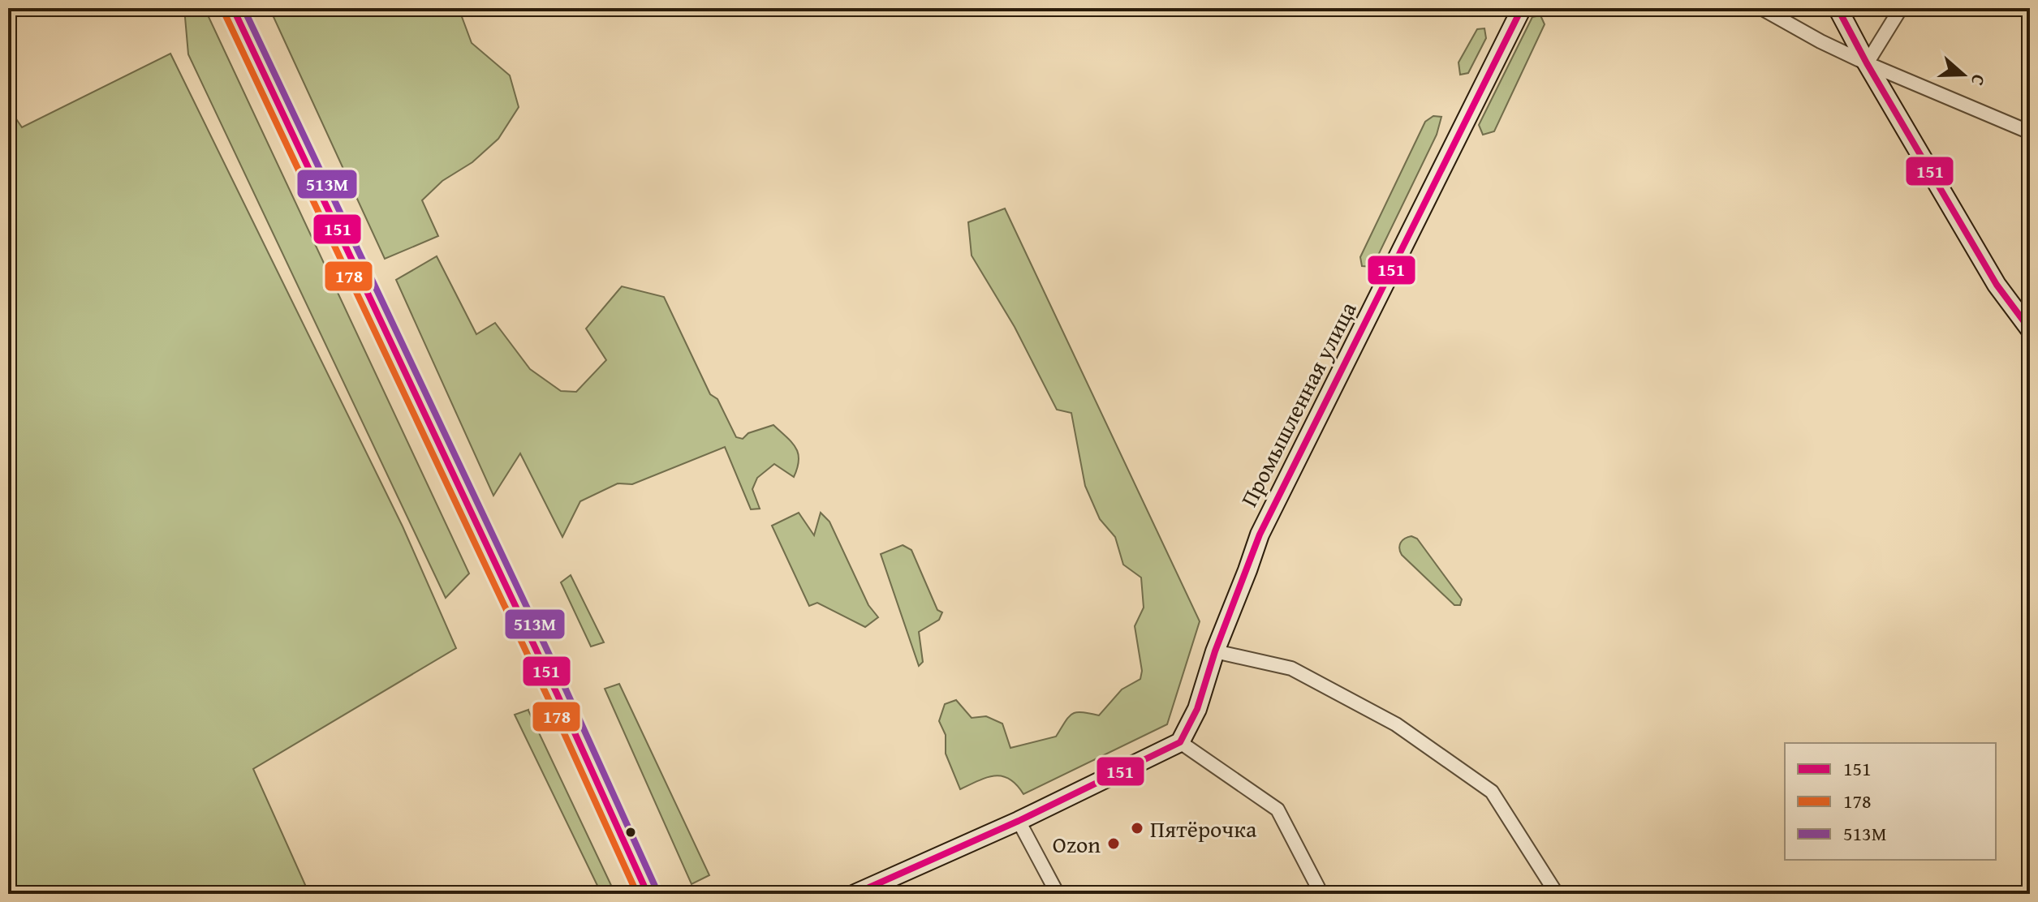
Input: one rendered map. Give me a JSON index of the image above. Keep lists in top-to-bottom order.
{
  "streets": {
    "street": ["Промышленная улица"]
  },
  "places": ["Пятёрочка", "Ozon"],
  "lines": ["transit line 151", "transit line 513М", "transit line 178"],
  "legend": ["151", "178", "513М"],
  "north": "right"
}
